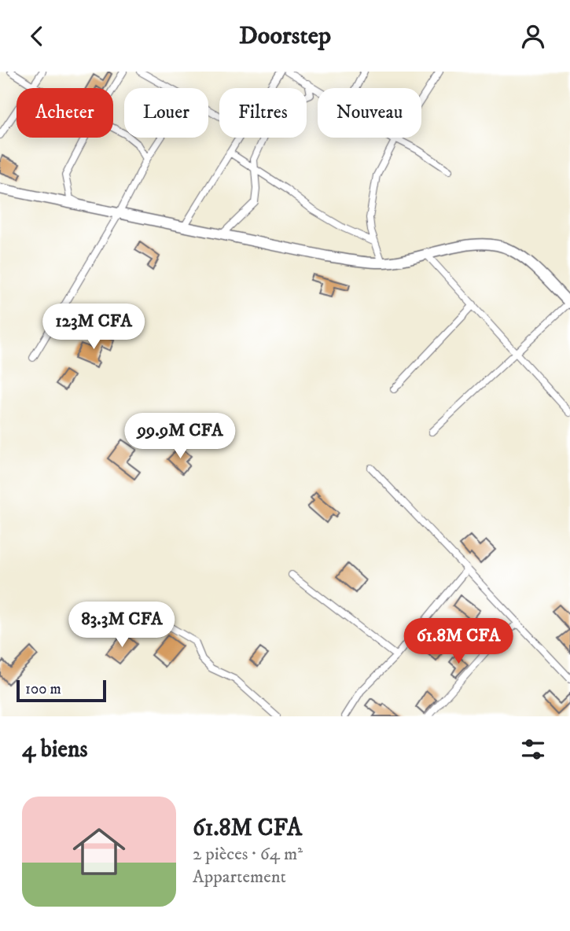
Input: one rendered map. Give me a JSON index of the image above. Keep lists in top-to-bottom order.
{
  "scale_bar": "100 m",
  "page": {
    "header": "Doorstep",
    "chip": [
      "Acheter",
      "Louer",
      "Filtres",
      "Nouveau"
    ],
    "price": [
      "123M CFA",
      "99.9M CFA",
      "83.3M CFA",
      "61.8M CFA"
    ],
    "scale": "100 m",
    "heading": "4 biens",
    "list": [
      {
        "name": "61.8M CFA",
        "note": "2 pièces · 64 m² · Appartement"
      }
    ]
  }
}
